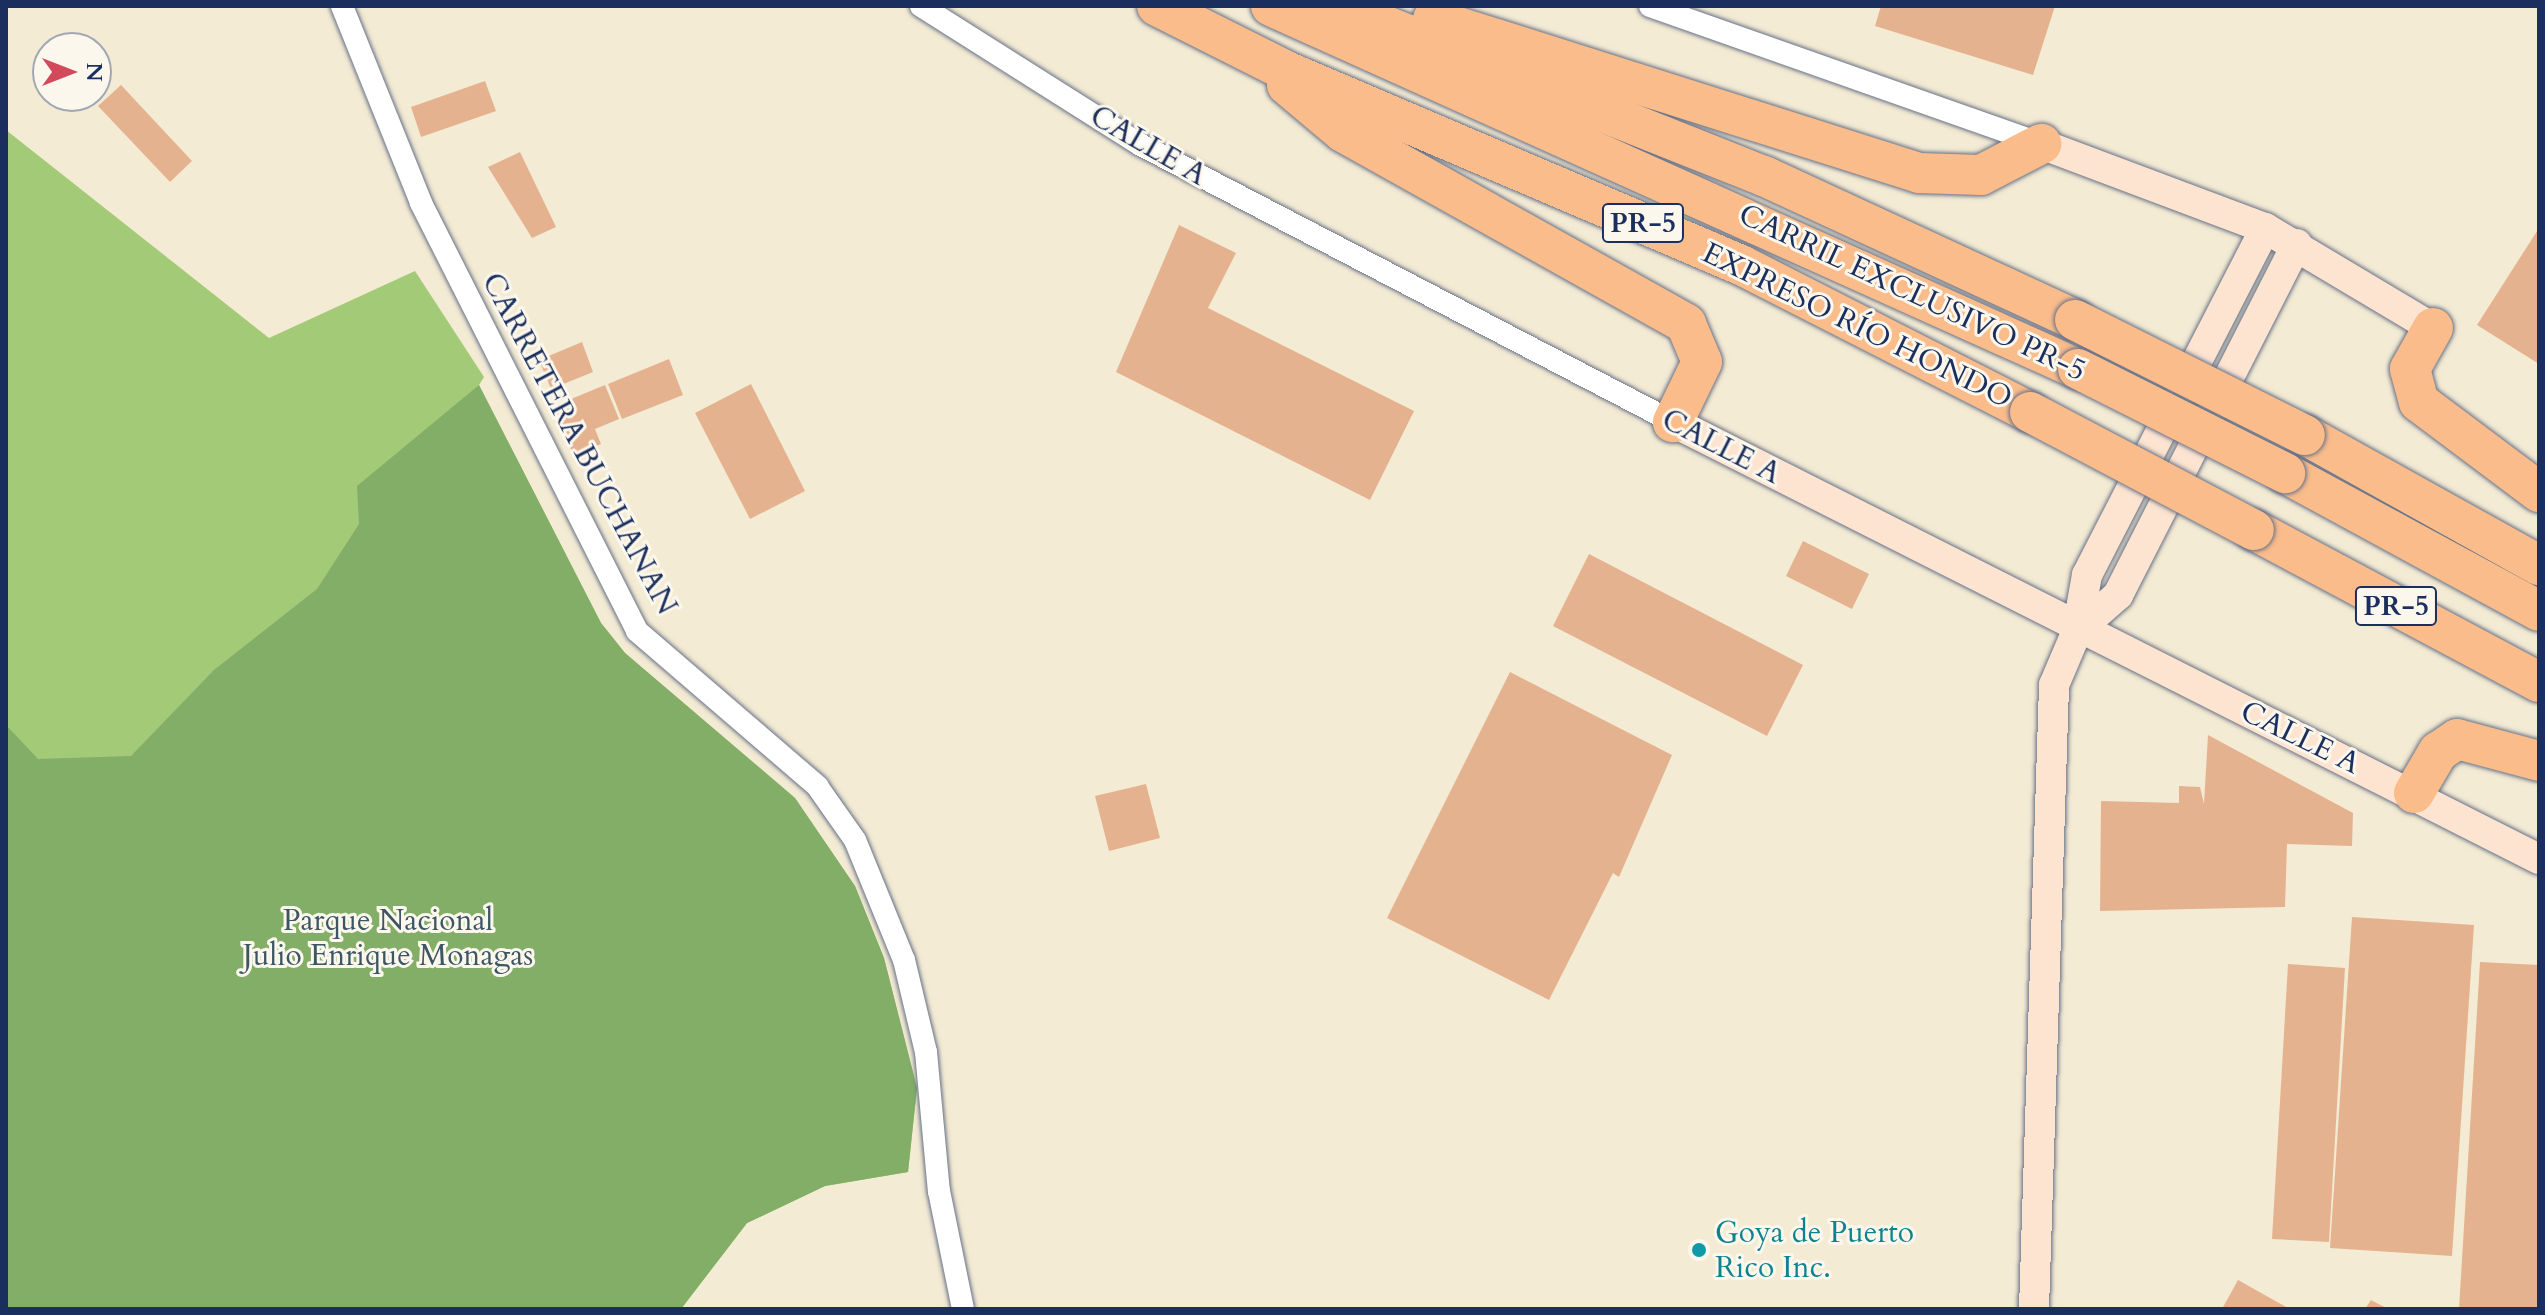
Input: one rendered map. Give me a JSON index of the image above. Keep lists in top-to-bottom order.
{
  "streets": {
    "highway": ["PR-5", "CARRIL EXCLUSIVO PR-5", "EXPRESO RÍO HONDO"],
    "street": ["CALLE A", "CARRETERA BUCHANAN"]
  },
  "parks": ["Parque Nacional Julio Enrique Monagas"],
  "places": ["Goya de Puerto Rico Inc."],
  "north": "right"
}
